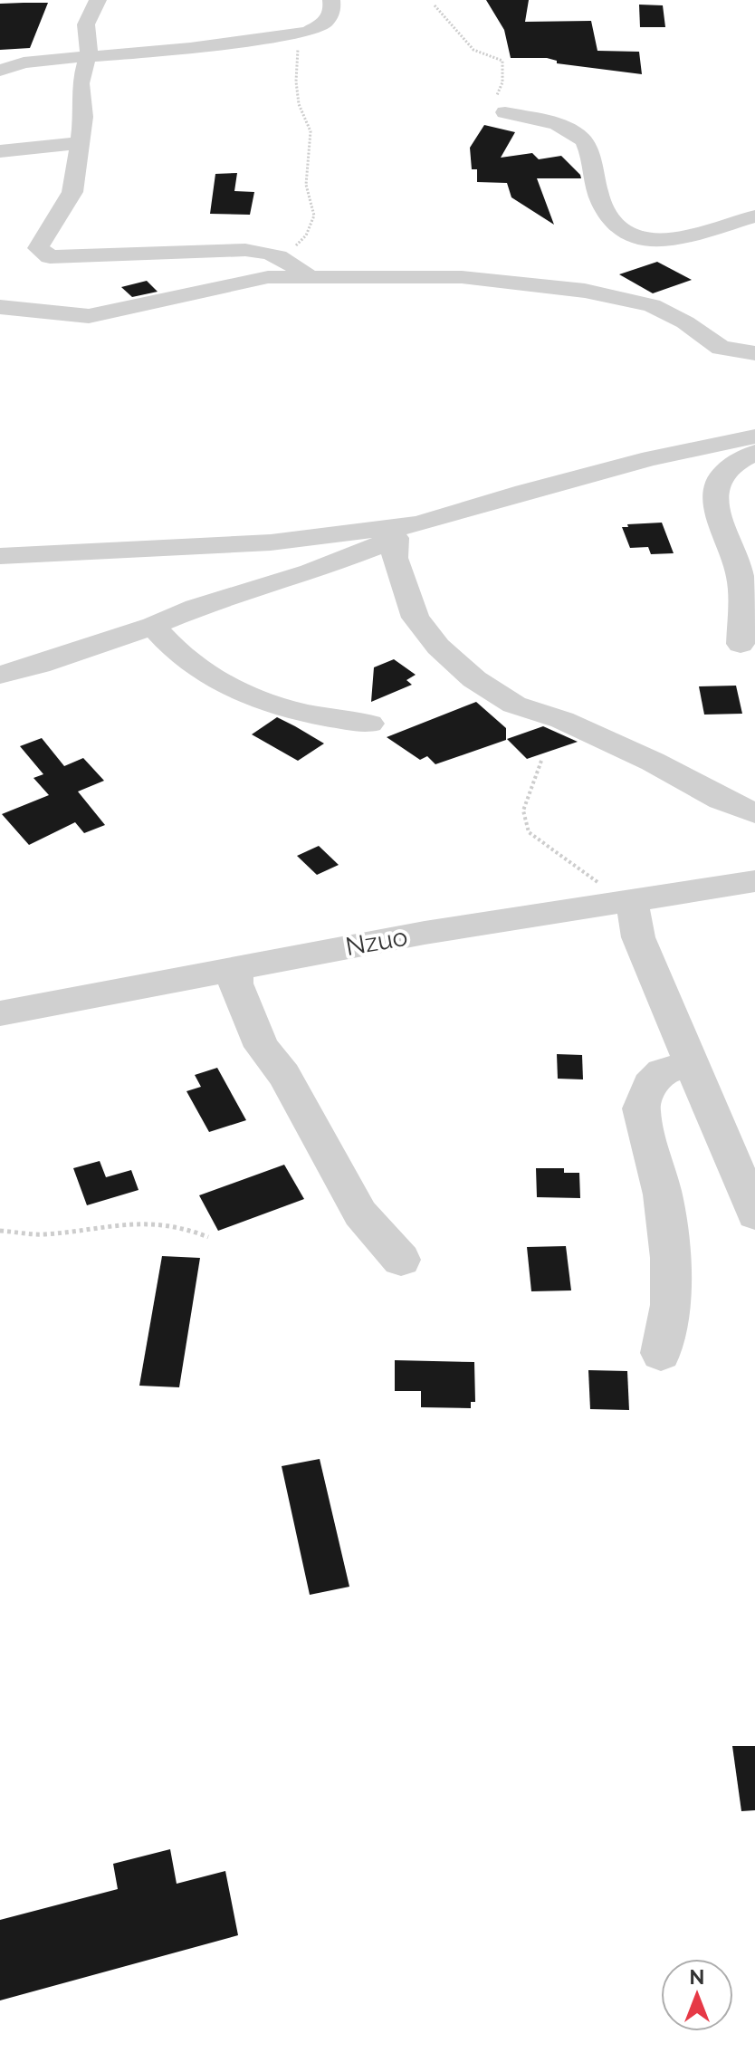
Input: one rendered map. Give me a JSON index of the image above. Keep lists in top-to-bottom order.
{
  "streets": {
    "street": ["Nzuo"]
  },
  "north": "top"
}
